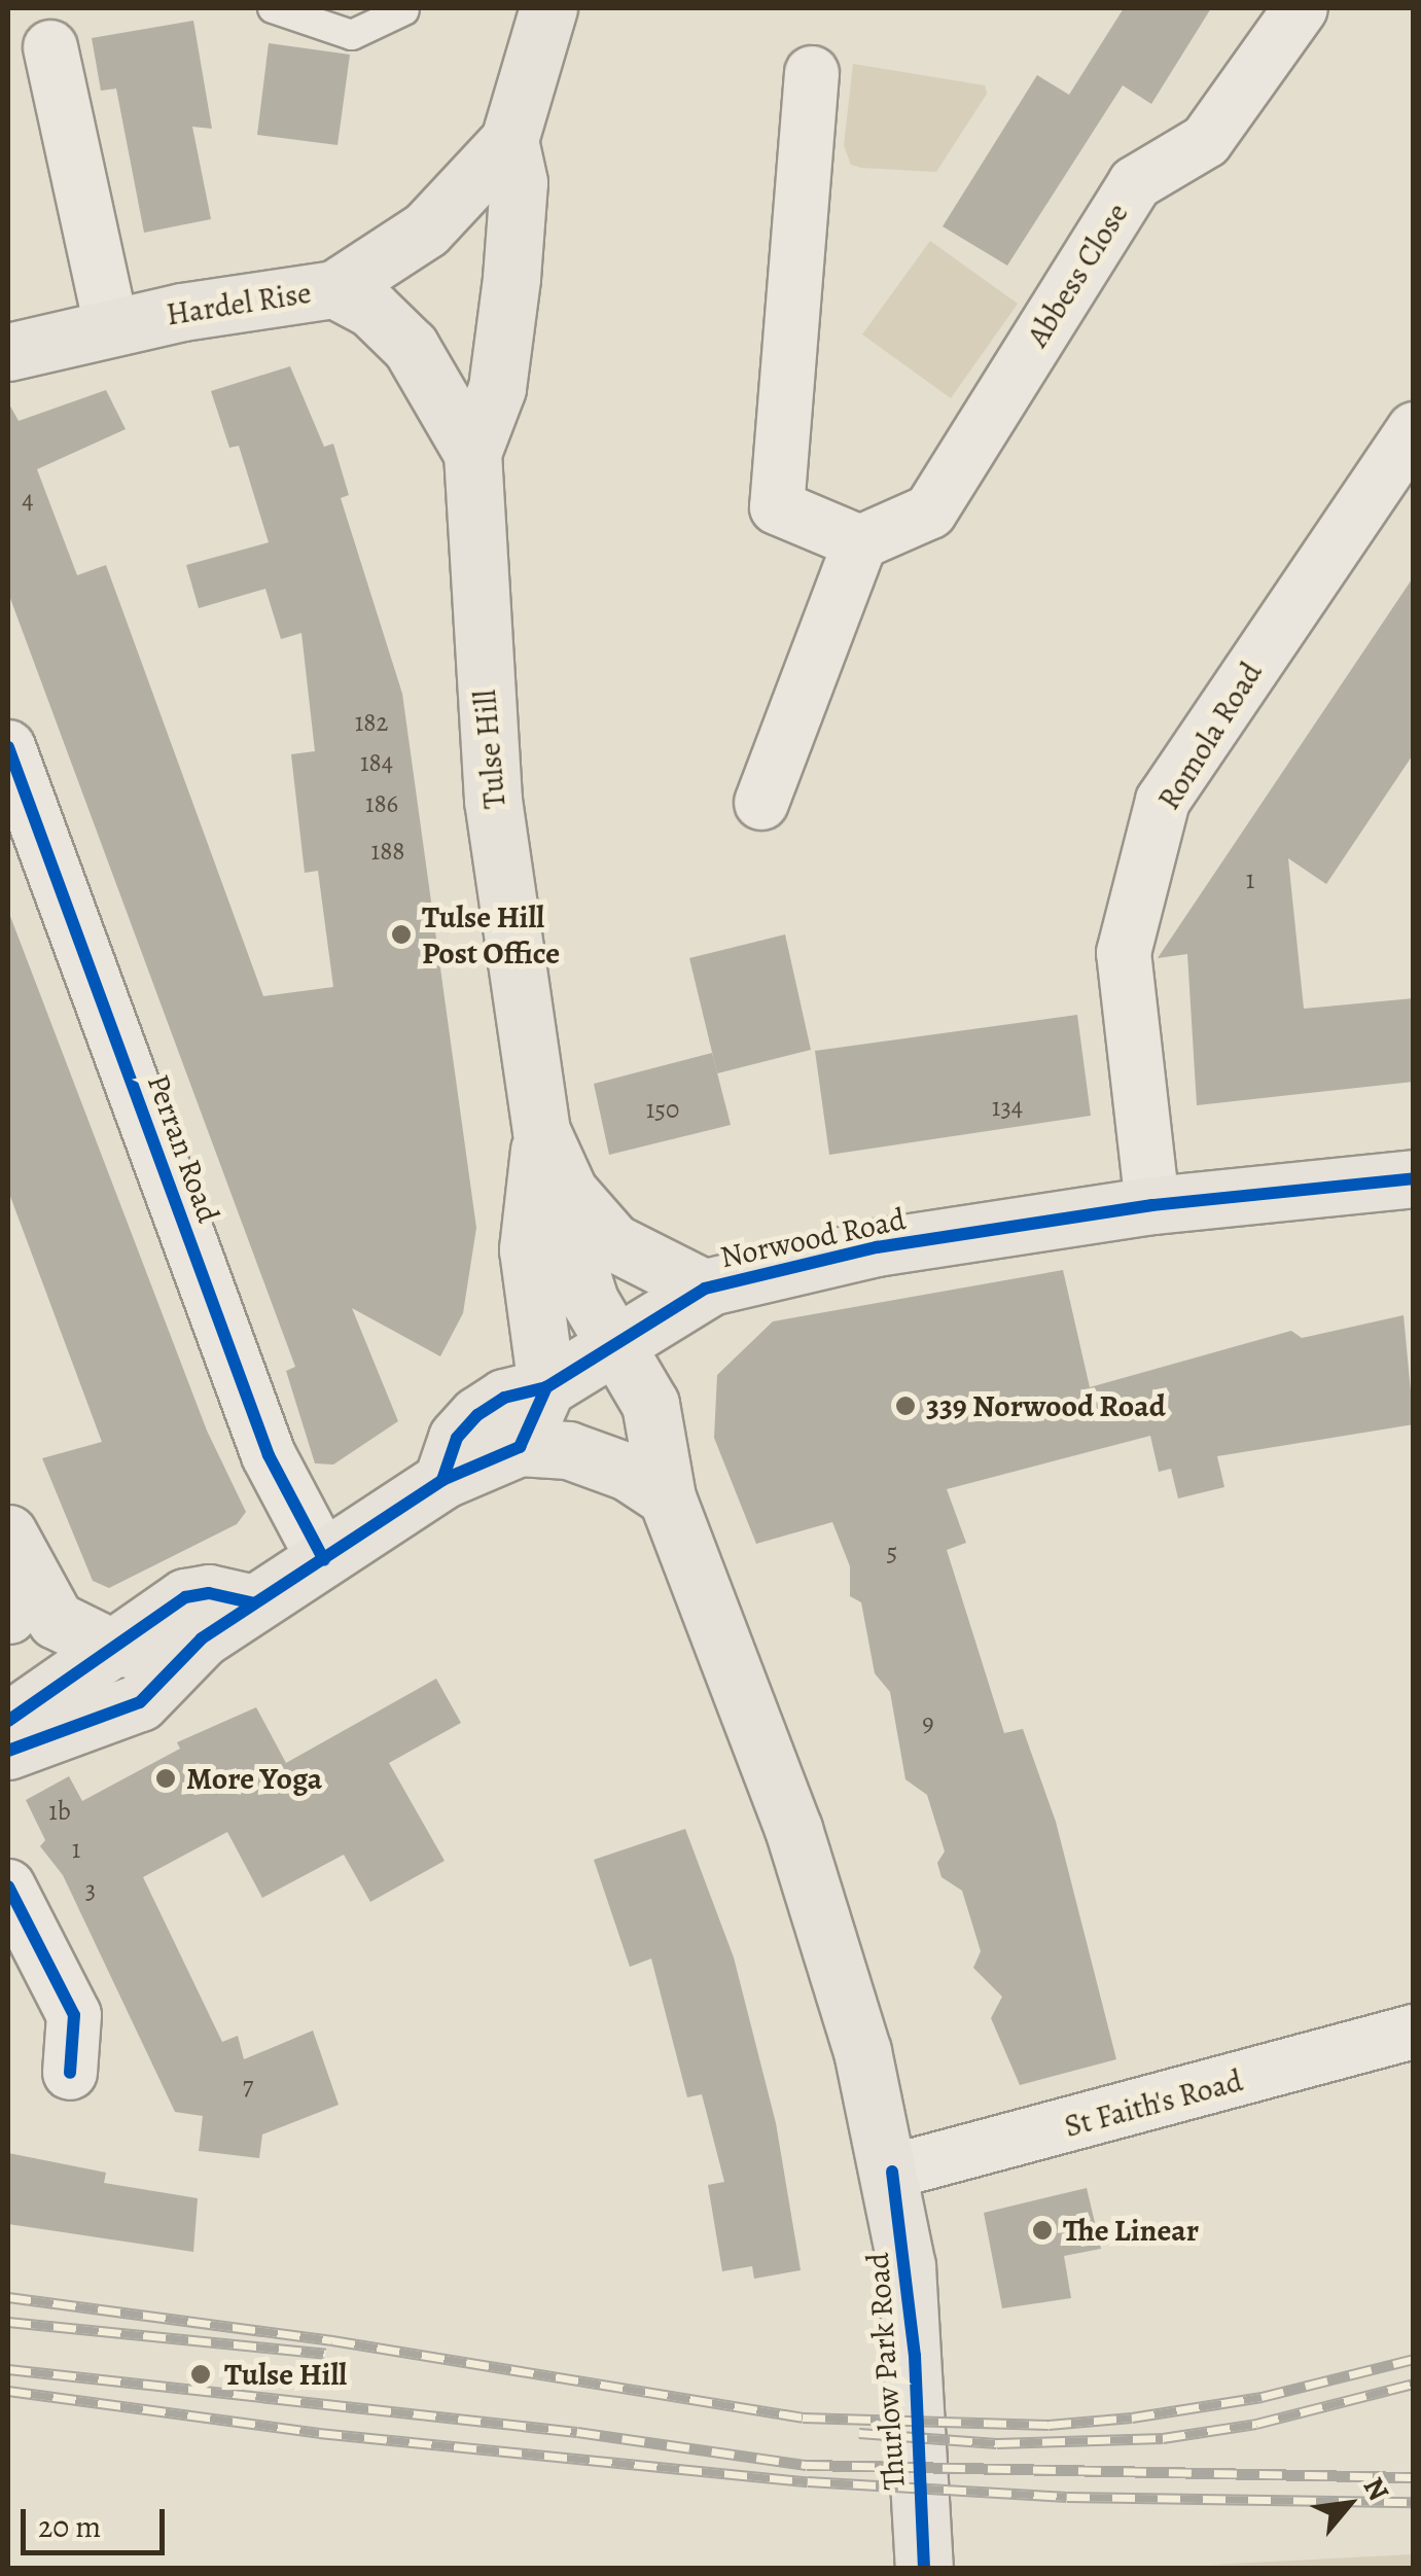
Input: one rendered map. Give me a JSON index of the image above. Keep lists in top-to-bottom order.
{
  "streets": {
    "main road": [
      "Hardel Rise",
      "Tulse Hill",
      "Norwood Road",
      "Thurlow Park Road"
    ],
    "street": [
      "Abbess Close",
      "Romola Road",
      "Perran Road",
      "St Faith's Road"
    ]
  },
  "crossings": [
    ["Hardel Rise", "Tulse Hill"],
    ["Romola Road", "Norwood Road"],
    ["Tulse Hill", "Norwood Road"],
    ["Tulse Hill", "Thurlow Park Road"],
    ["Norwood Road", "Thurlow Park Road"],
    ["St Faith's Road", "Thurlow Park Road"]
  ],
  "places": [
    "Tulse Hill Post Office",
    "339 Norwood Road",
    "More Yoga",
    "The Linear",
    "Tulse Hill"
  ],
  "house_numbers": [
    "4",
    "182",
    "184",
    "186",
    "188",
    "1",
    "134",
    "150",
    "5",
    "9",
    "1b",
    "1",
    "3",
    "7"
  ],
  "scale_bar": "20 m",
  "north": "top right"
}
